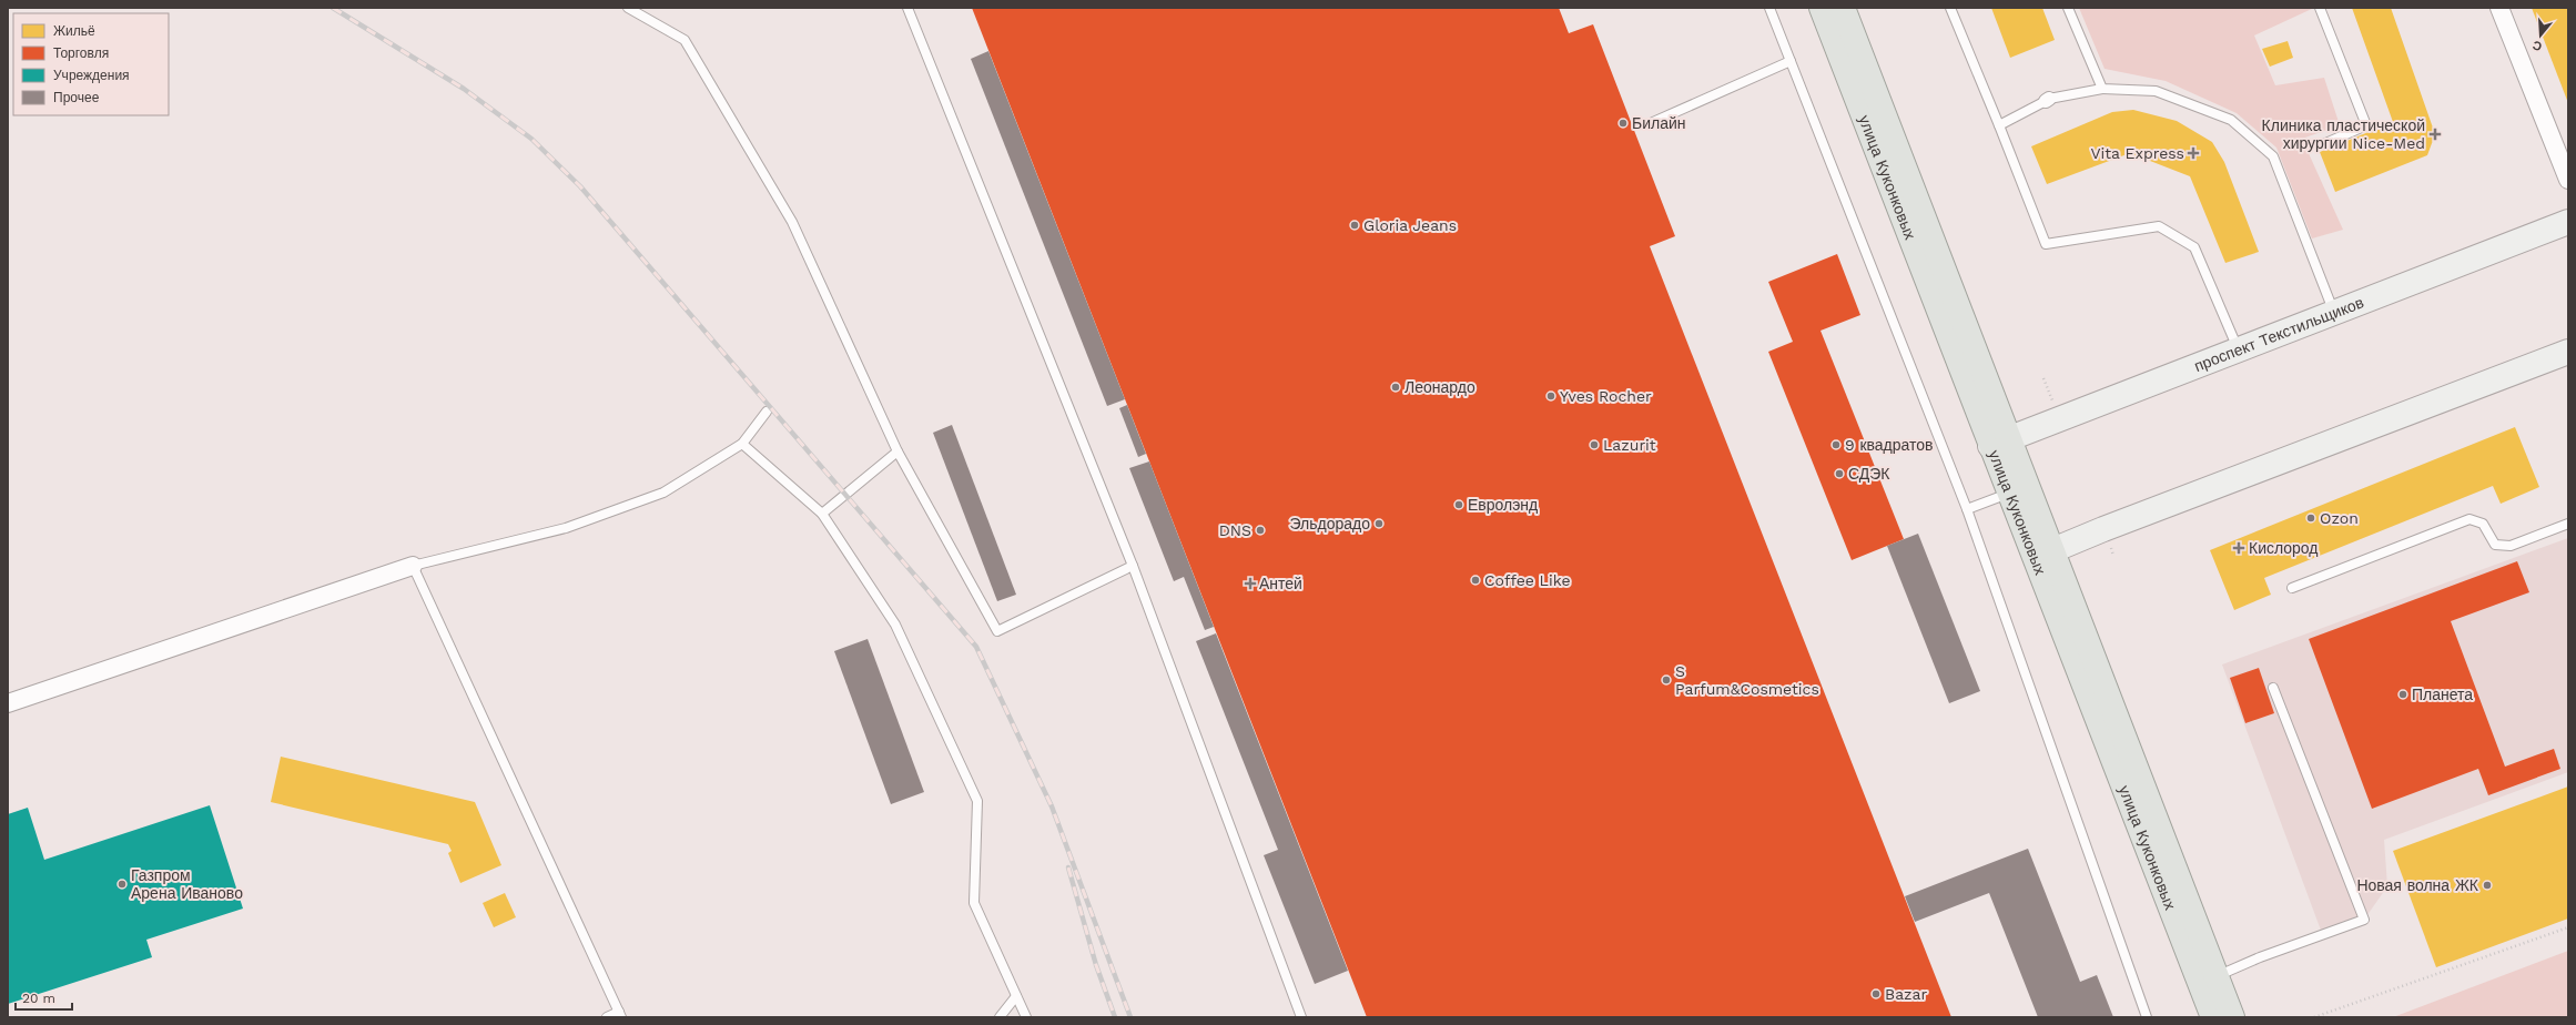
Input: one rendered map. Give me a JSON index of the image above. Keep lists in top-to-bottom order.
{
  "streets": {
    "main road": ["улица Куконковых", "проспект Текстильщиков"]
  },
  "crossings": [
    ["улица Куконковых", "проспект Текстильщиков"]
  ],
  "places": {
    "other": [
      "Билайн",
      "Gloria Jeans",
      "Леонардо",
      "Yves Rocher",
      "Lazurit",
      "9 квадратов",
      "СДЭК",
      "Евролэнд",
      "Ozon",
      "Эльдорадо",
      "DNS",
      "Coffee Like",
      "S Parfum&Cosmetics",
      "Планета",
      "Газпром Арена Иваново",
      "Новая волна ЖК",
      "Bazar"
    ],
    "health": [
      "Клиника пластической хирургии Nice-Med",
      "Vita Express",
      "Кислород",
      "Антей"
    ]
  },
  "legend": [
    "Жильё",
    "Торговля",
    "Учреждения",
    "Прочее"
  ],
  "scale_bar": "20 m",
  "north": "bottom"
}
